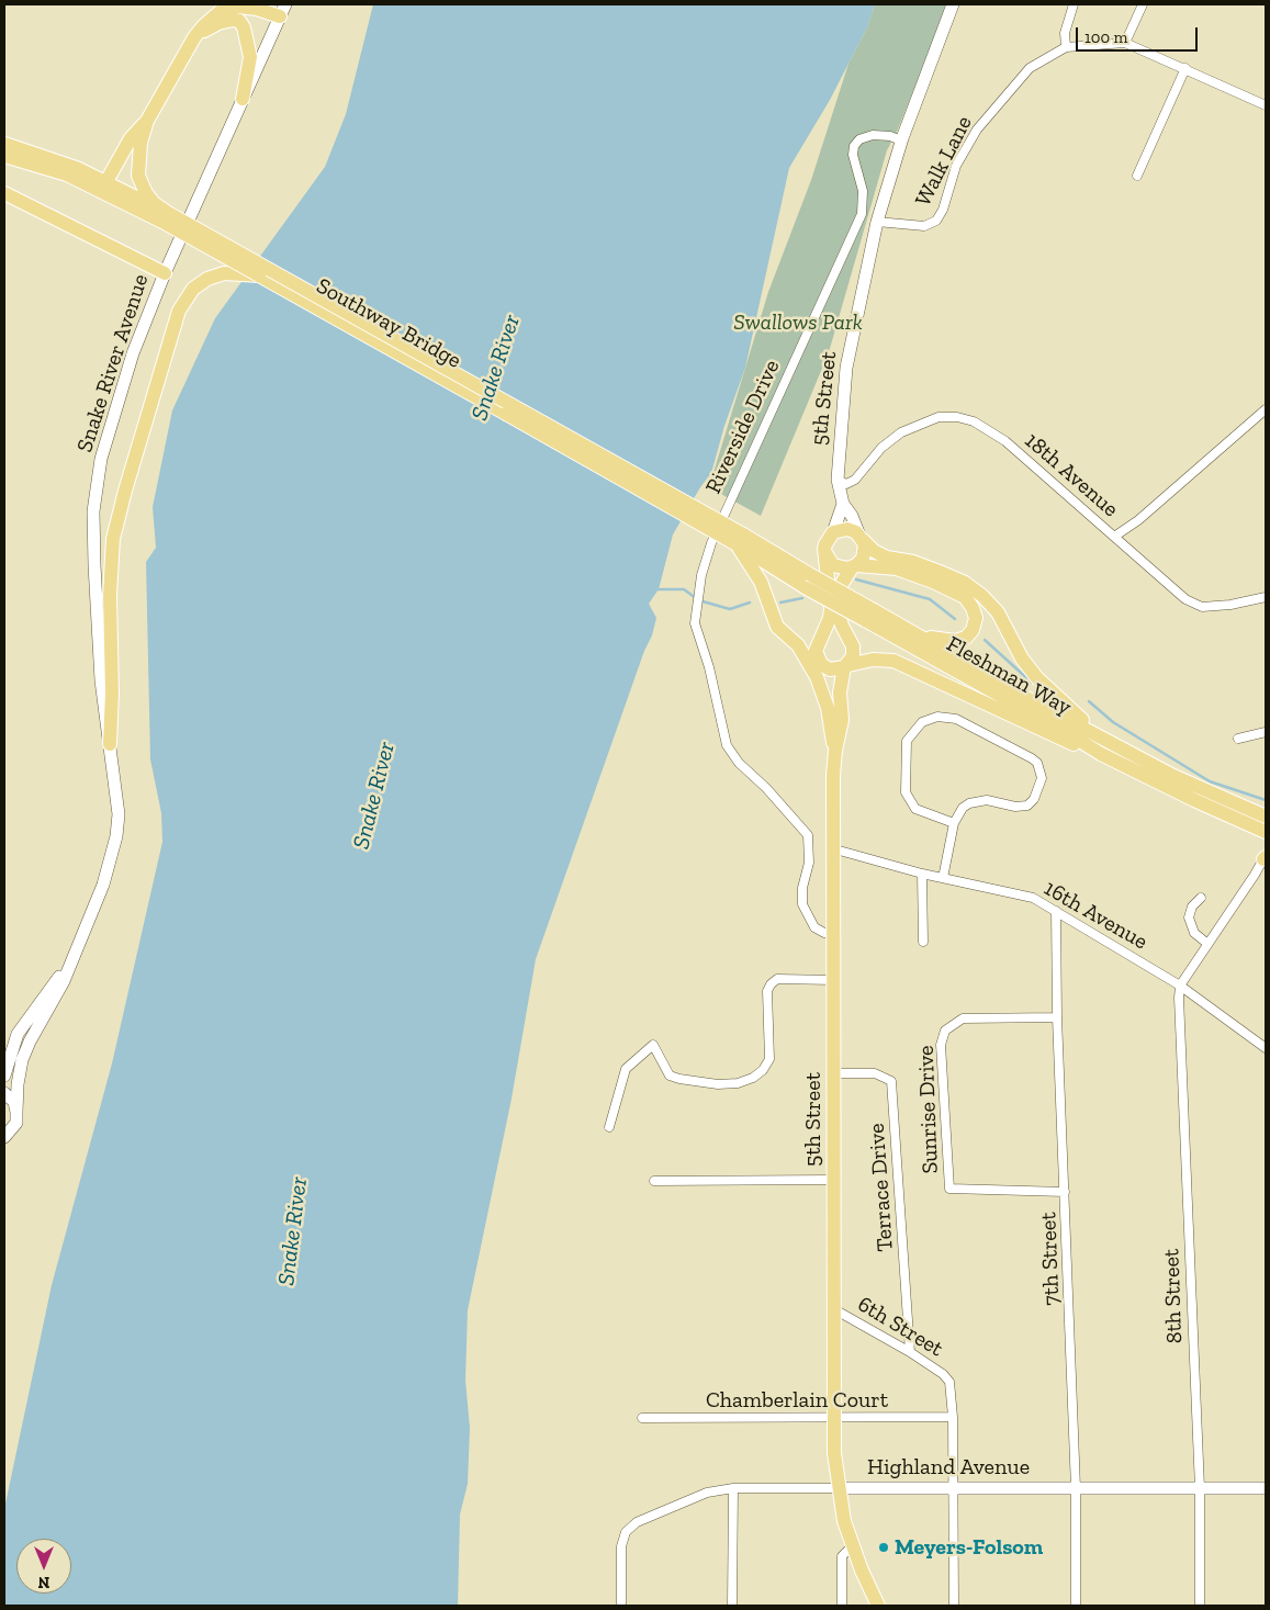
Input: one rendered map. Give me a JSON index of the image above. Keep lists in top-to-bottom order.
{
  "streets": {
    "main road": [
      "Southway Bridge",
      "Snake River Avenue",
      "5th Street",
      "Fleshman Way",
      "Highland Avenue"
    ],
    "street": [
      "Walk Lane",
      "Riverside Drive",
      "18th Avenue",
      "16th Avenue",
      "Sunrise Drive",
      "Terrace Drive",
      "7th Street",
      "8th Street",
      "6th Street",
      "Chamberlain Court"
    ]
  },
  "crossings": [
    ["Walk Lane", "5th Street"],
    ["Southway Bridge", "Fleshman Way"],
    ["5th Street", "Riverside Drive"],
    ["5th Street", "18th Avenue"],
    ["5th Street", "16th Avenue"],
    ["5th Street", "Terrace Drive"],
    ["5th Street", "6th Street"],
    ["5th Street", "Chamberlain Court"],
    ["5th Street", "Highland Avenue"],
    ["16th Avenue", "7th Street"],
    ["16th Avenue", "8th Street"],
    ["Sunrise Drive", "7th Street"],
    ["Terrace Drive", "6th Street"],
    ["7th Street", "Highland Avenue"],
    ["8th Street", "Highland Avenue"],
    ["6th Street", "Chamberlain Court"],
    ["6th Street", "Highland Avenue"]
  ],
  "water": ["Snake River"],
  "parks": ["Swallows Park"],
  "places": ["Meyers-Folsom"],
  "scale_bar": "100 m",
  "north": "bottom"
}
